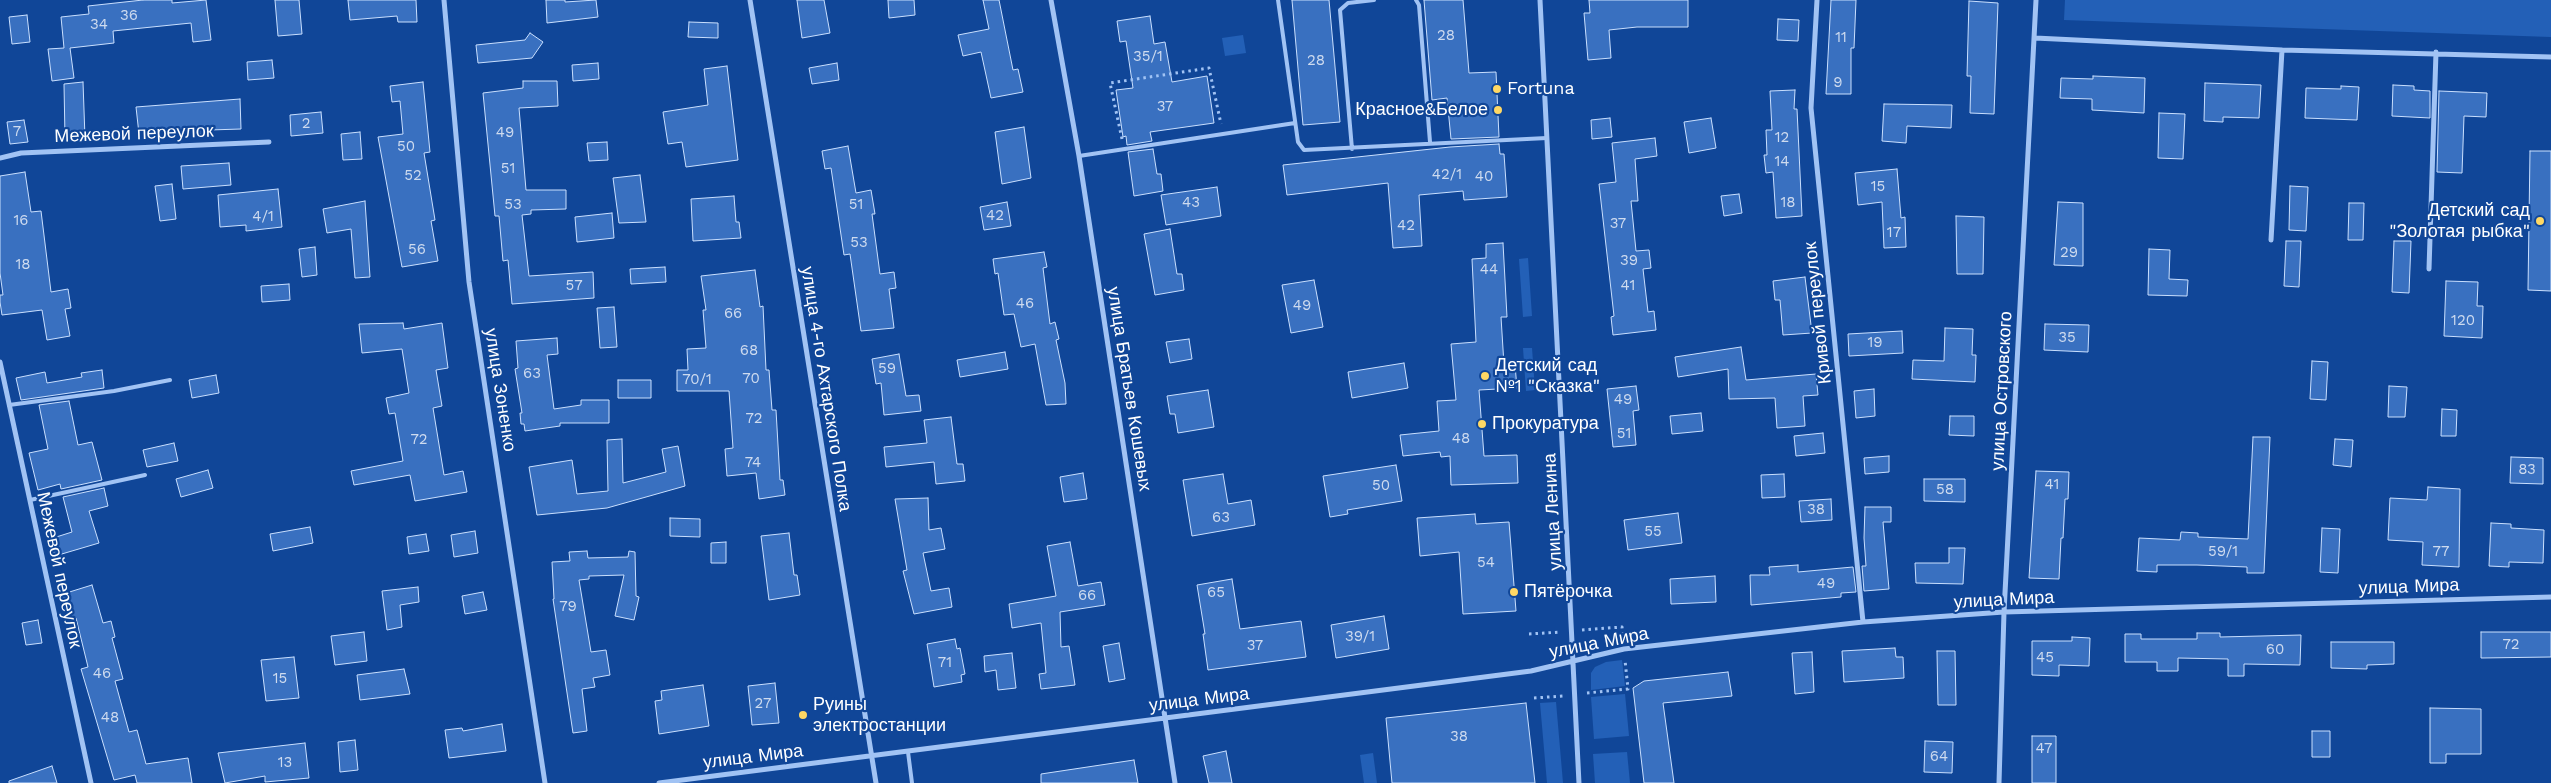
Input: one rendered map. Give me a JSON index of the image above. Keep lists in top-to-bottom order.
{
  "streets": {
    "street": [
      "Межевой переулок",
      "Кривой переулок",
      "улица 4-го Ахтарского Полка",
      "улица Братьев Кошевых",
      "улица Зоненко",
      "улица Островского",
      "улица Ленина",
      "улица Мира"
    ]
  },
  "crossings": [
    ["Кривой переулок", "улица Мира"],
    ["улица 4-го Ахтарского Полка", "улица Мира"],
    ["улица Братьев Кошевых", "улица Мира"],
    ["улица Островского", "улица Мира"],
    ["улица Ленина", "улица Мира"]
  ],
  "places": [
    "Fortuna",
    "Красное&Белое",
    "Детский сад \"Золотая рыбка\"",
    "Детский сад №1 \"Сказка\"",
    "Прокуратура",
    "Пятёрочка",
    "Руины электростанции"
  ],
  "house_numbers": [
    "36",
    "34",
    "28",
    "11",
    "35/1",
    "28",
    "9",
    "37",
    "2",
    "7",
    "49",
    "12",
    "50",
    "14",
    "51",
    "42/1",
    "52",
    "40",
    "15",
    "43",
    "18",
    "53",
    "51",
    "42",
    "4/1",
    "16",
    "37",
    "42",
    "17",
    "53",
    "56",
    "29",
    "39",
    "18",
    "44",
    "57",
    "41",
    "46",
    "49",
    "66",
    "120",
    "35",
    "19",
    "68",
    "59",
    "63",
    "70",
    "70/1",
    "49",
    "72",
    "51",
    "48",
    "72",
    "74",
    "83",
    "41",
    "50",
    "58",
    "38",
    "63",
    "55",
    "59/1",
    "77",
    "54",
    "49",
    "65",
    "66",
    "79",
    "39/1",
    "72",
    "37",
    "60",
    "45",
    "71",
    "46",
    "15",
    "27",
    "48",
    "38",
    "47",
    "64",
    "13"
  ]
}
